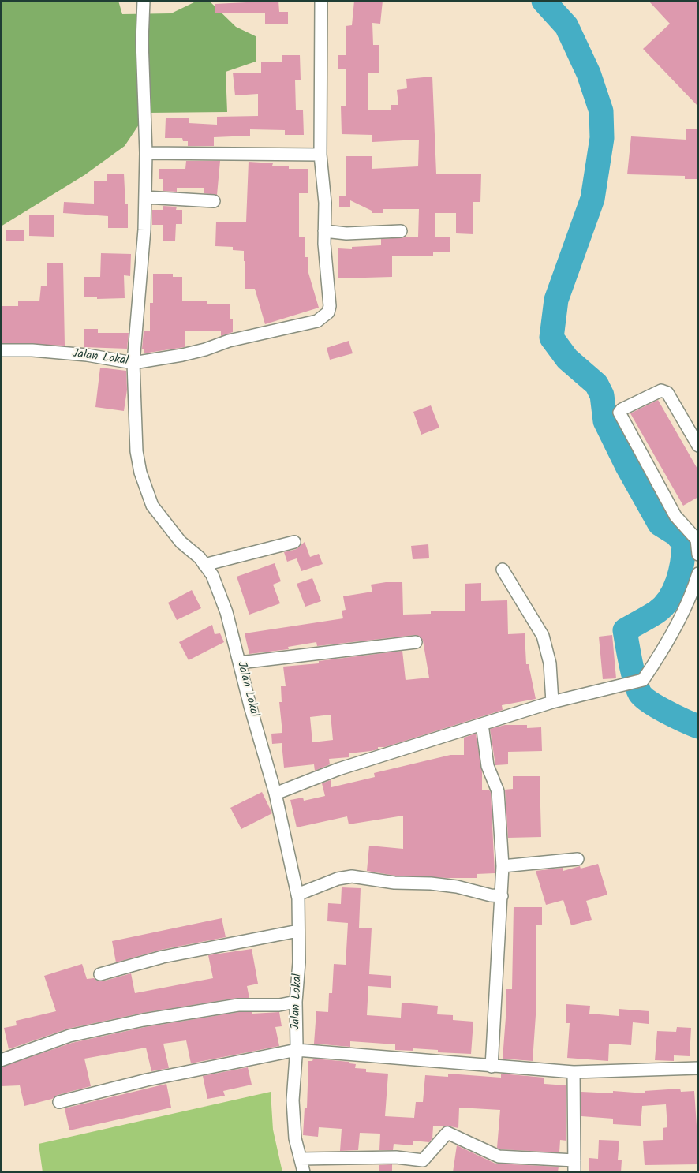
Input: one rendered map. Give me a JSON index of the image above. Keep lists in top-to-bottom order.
{
  "streets": {
    "street": ["Jalan Lokal"]
  }
}
